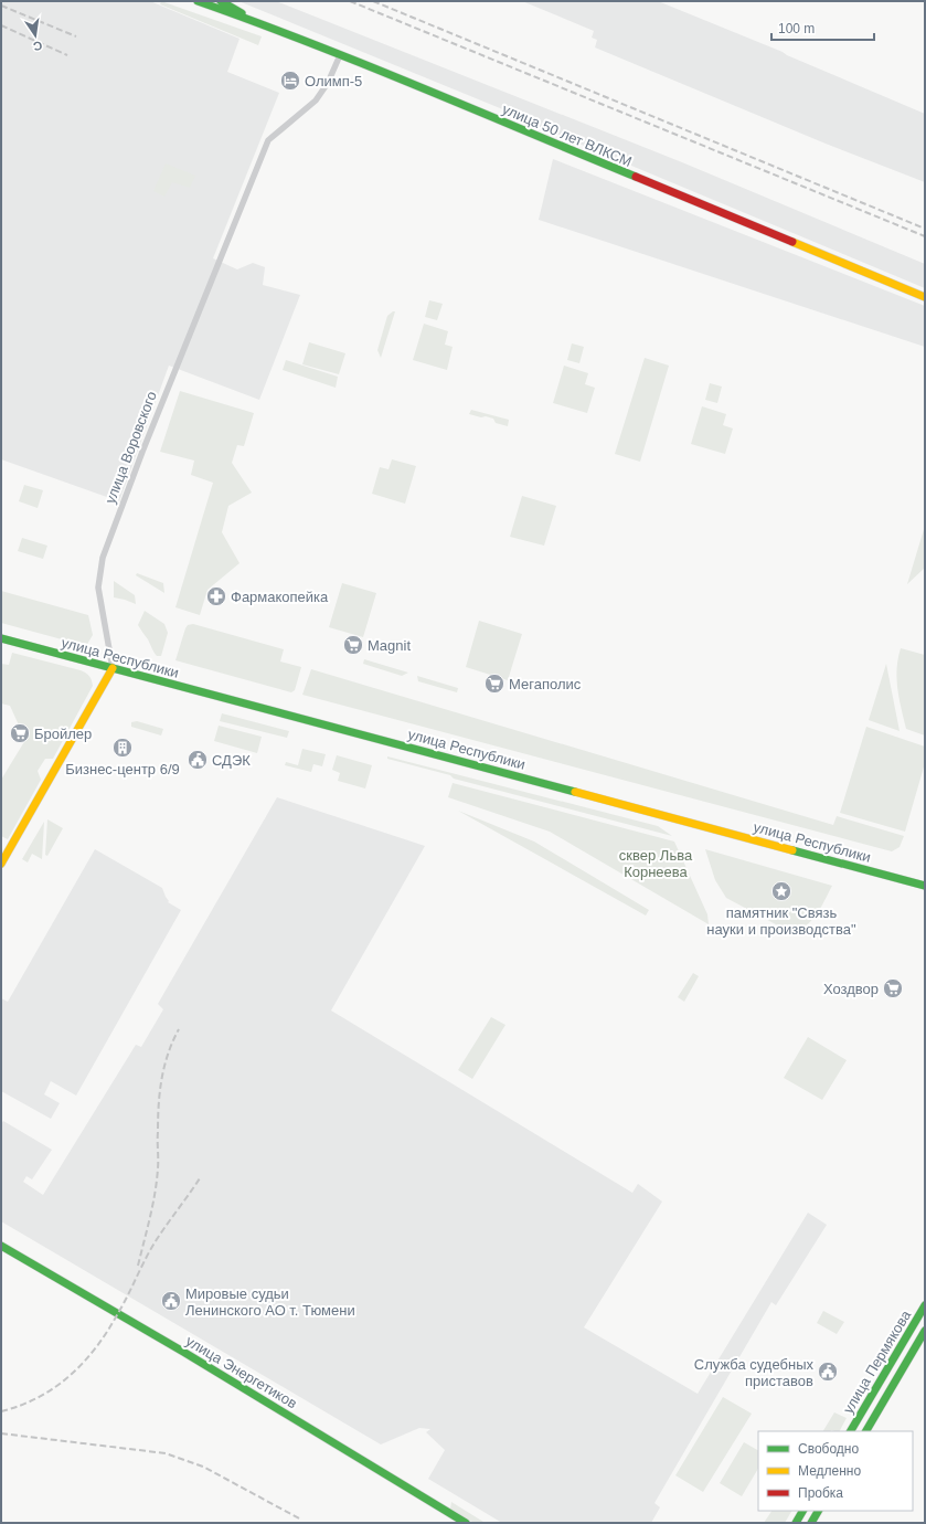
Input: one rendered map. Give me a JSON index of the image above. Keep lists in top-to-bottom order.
{
  "streets": {
    "street": [
      "улица 50 лет ВЛКСМ",
      "улица Воровского",
      "улица Республики",
      "улица Пермякова",
      "улица Энергетиков"
    ]
  },
  "crossings": [
    ["улица 50 лет ВЛКСМ", "улица Воровского"],
    ["улица Воровского", "улица Республики"]
  ],
  "parks": ["сквер Льва Корнеева"],
  "places": {
    "hotel": ["Олимп-5"],
    "pharmacy": ["Фармакопейка"],
    "supermarket": [
      "Magnit",
      "Мегаполис",
      "Бройлер",
      "Хоздвор"
    ],
    "building": ["Бизнес-центр 6/9"],
    "public building": ["СДЭК", "Мировые судьи Ленинского АО т. Тюмени", "Служба судебных приставов"],
    "place": ["памятник \"Связь науки и производства\""]
  },
  "legend": ["Свободно", "Медленно", "Пробка"],
  "scale_bar": "100 m",
  "north": "bottom"
}
